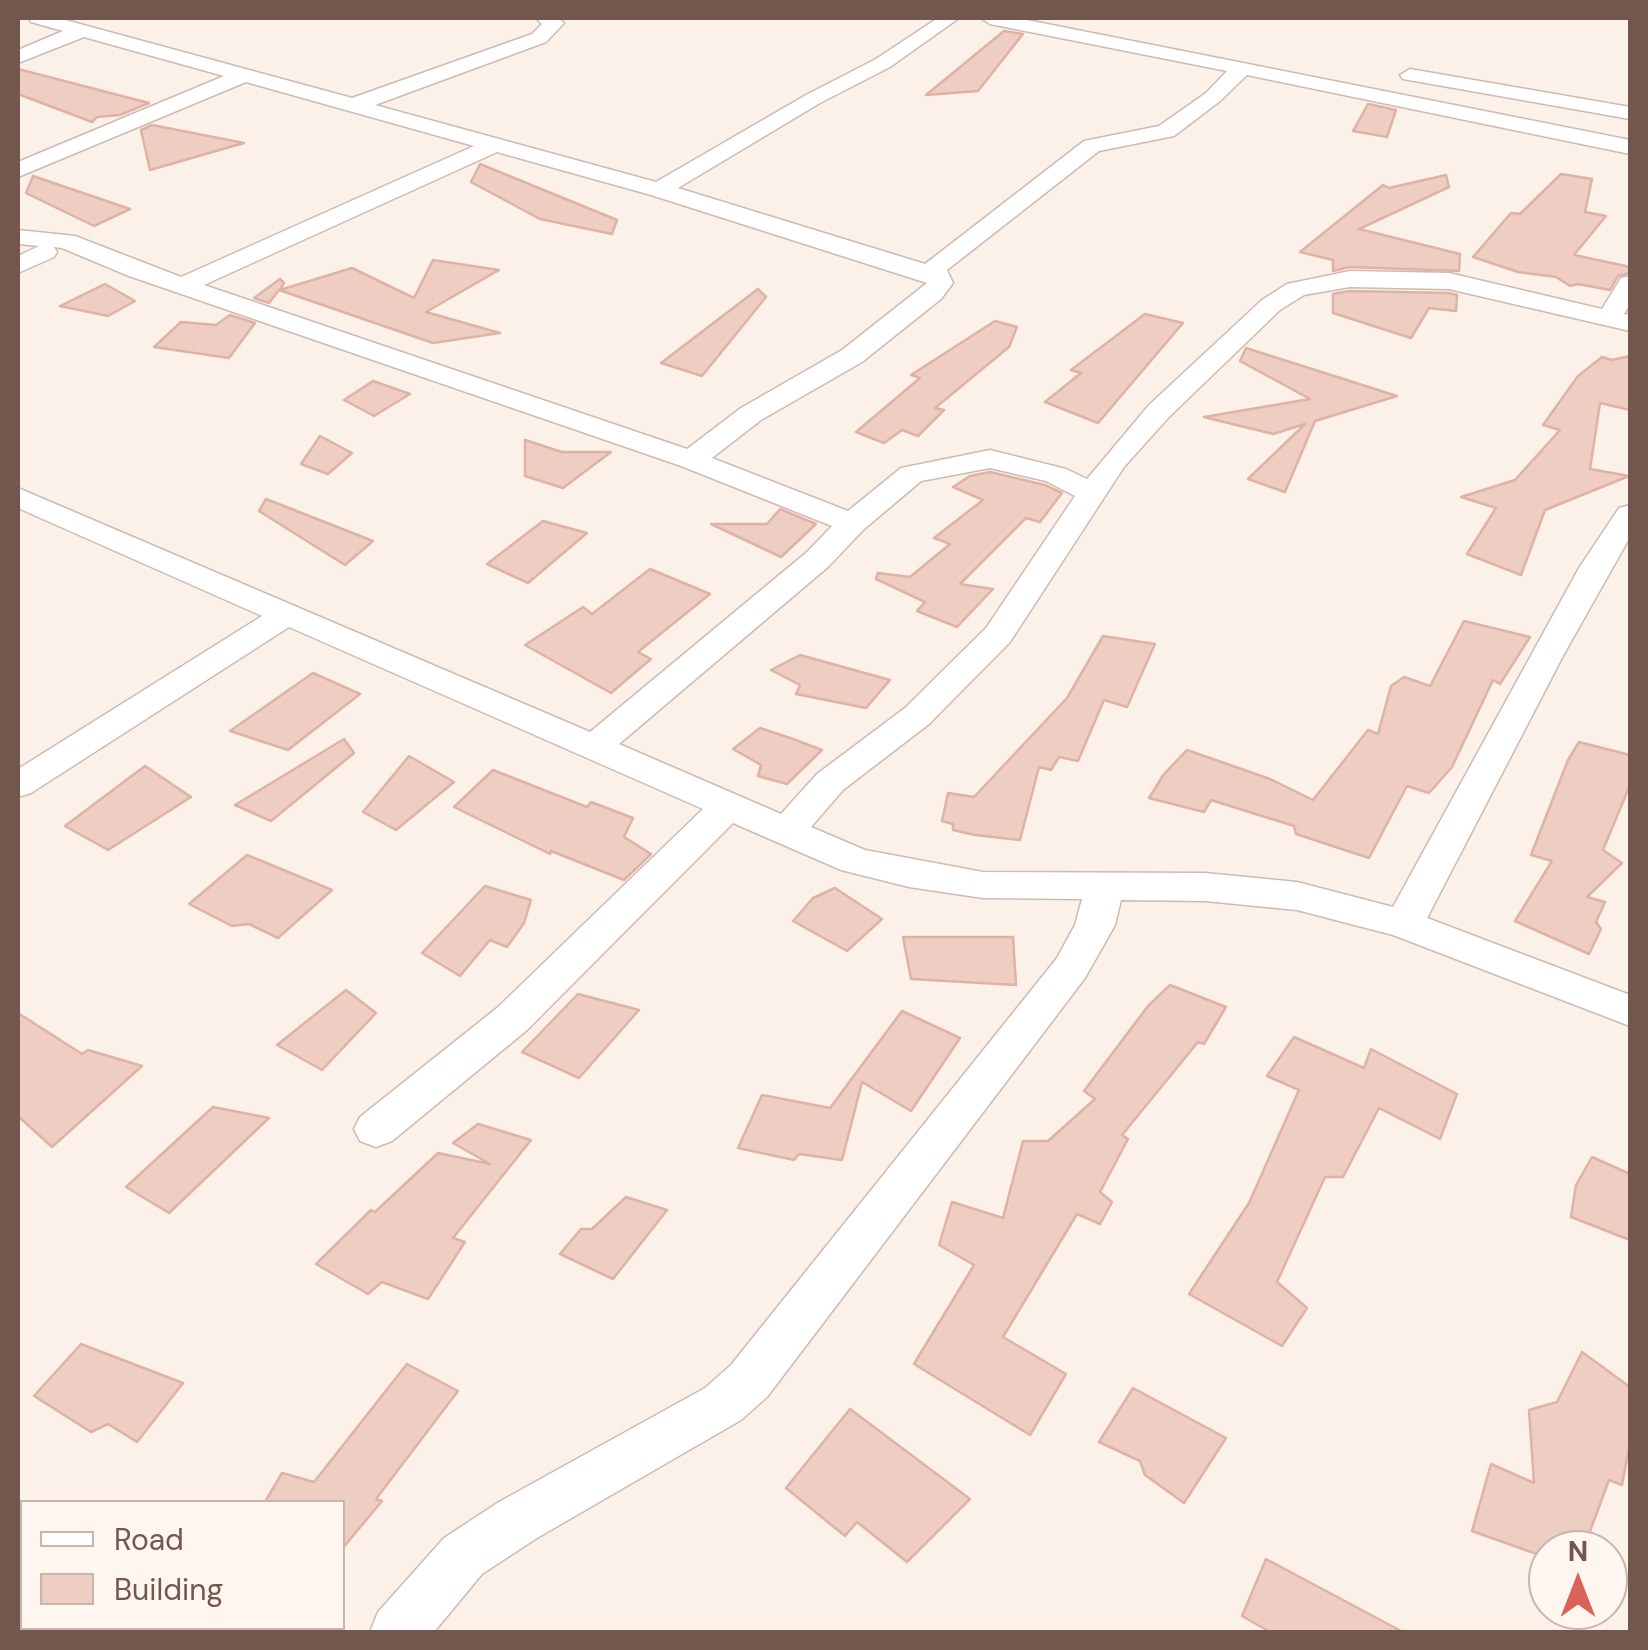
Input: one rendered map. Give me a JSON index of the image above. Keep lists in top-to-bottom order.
{
  "legend": ["Road", "Building"],
  "north": "top"
}
